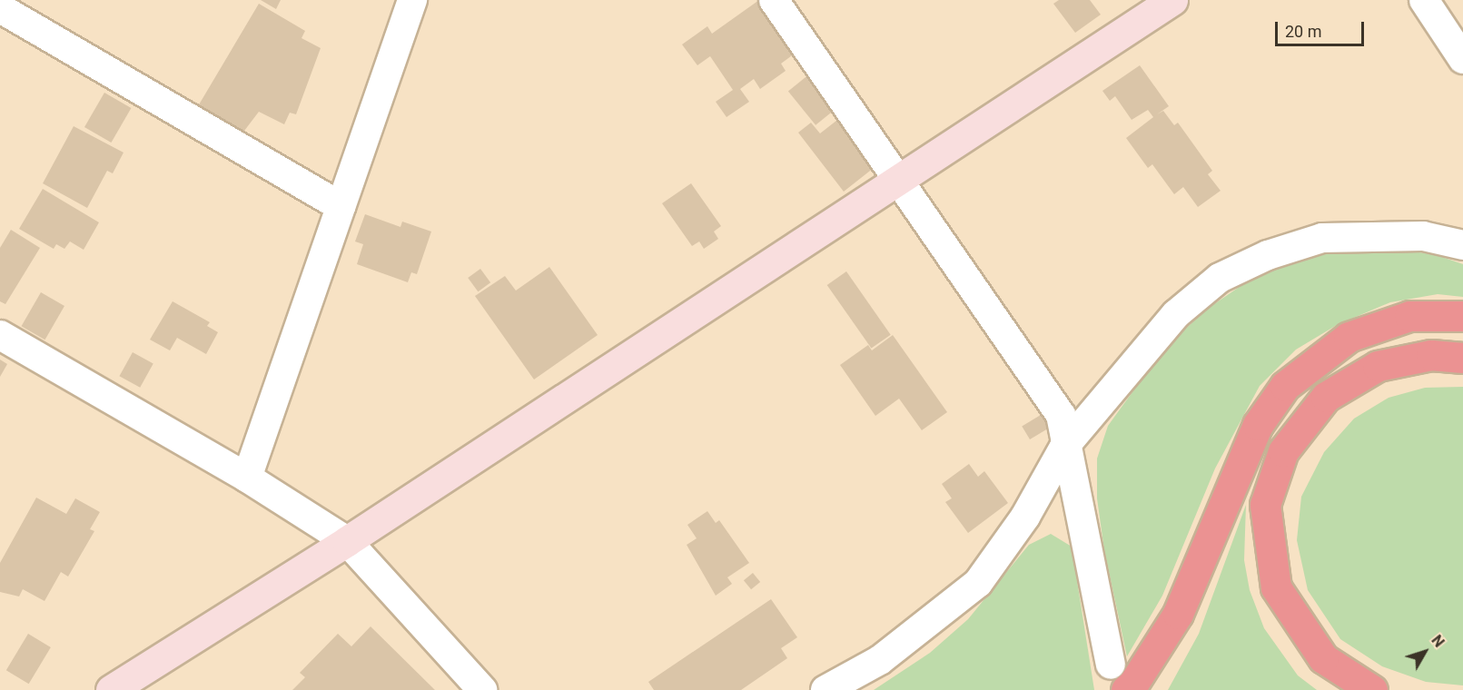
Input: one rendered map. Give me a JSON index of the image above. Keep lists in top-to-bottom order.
{
  "scale_bar": "20 m",
  "north": "top right"
}
